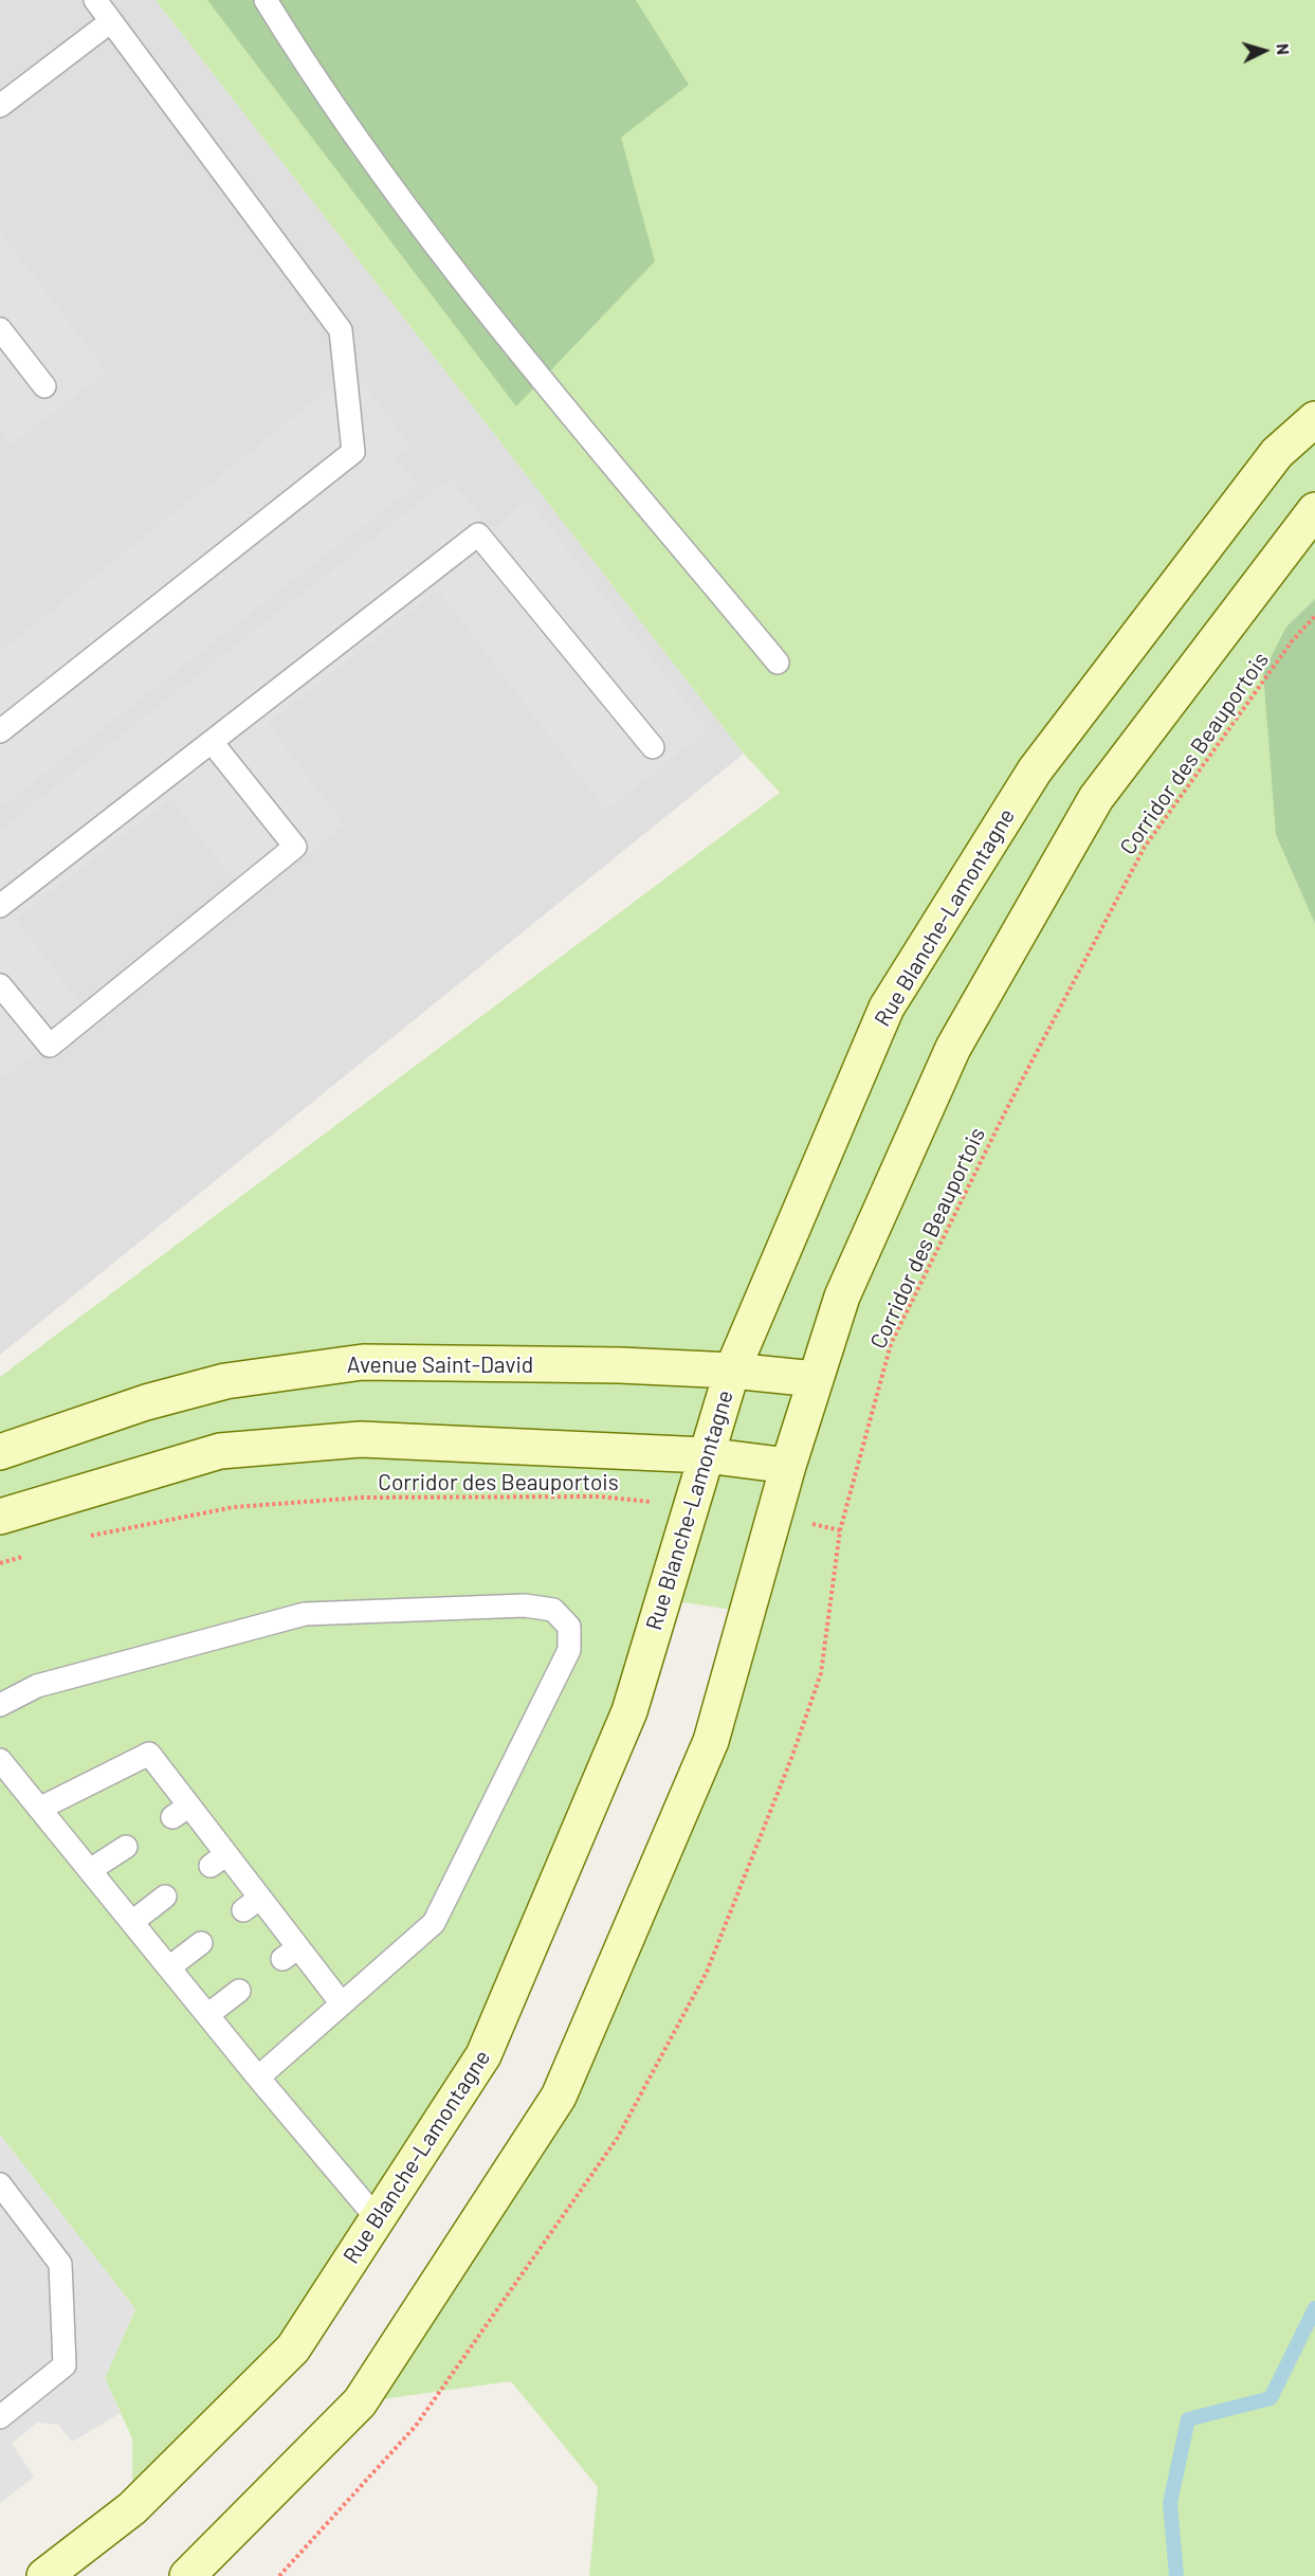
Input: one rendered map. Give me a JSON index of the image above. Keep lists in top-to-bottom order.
{
  "streets": {
    "street": ["Rue Blanche-Lamontagne", "Avenue Saint-David"],
    "path": ["Corridor des Beauportois"]
  },
  "crossings": [
    ["Corridor des Beauportois", "Rue Blanche-Lamontagne"],
    ["Rue Blanche-Lamontagne", "Avenue Saint-David"]
  ],
  "north": "right"
}
